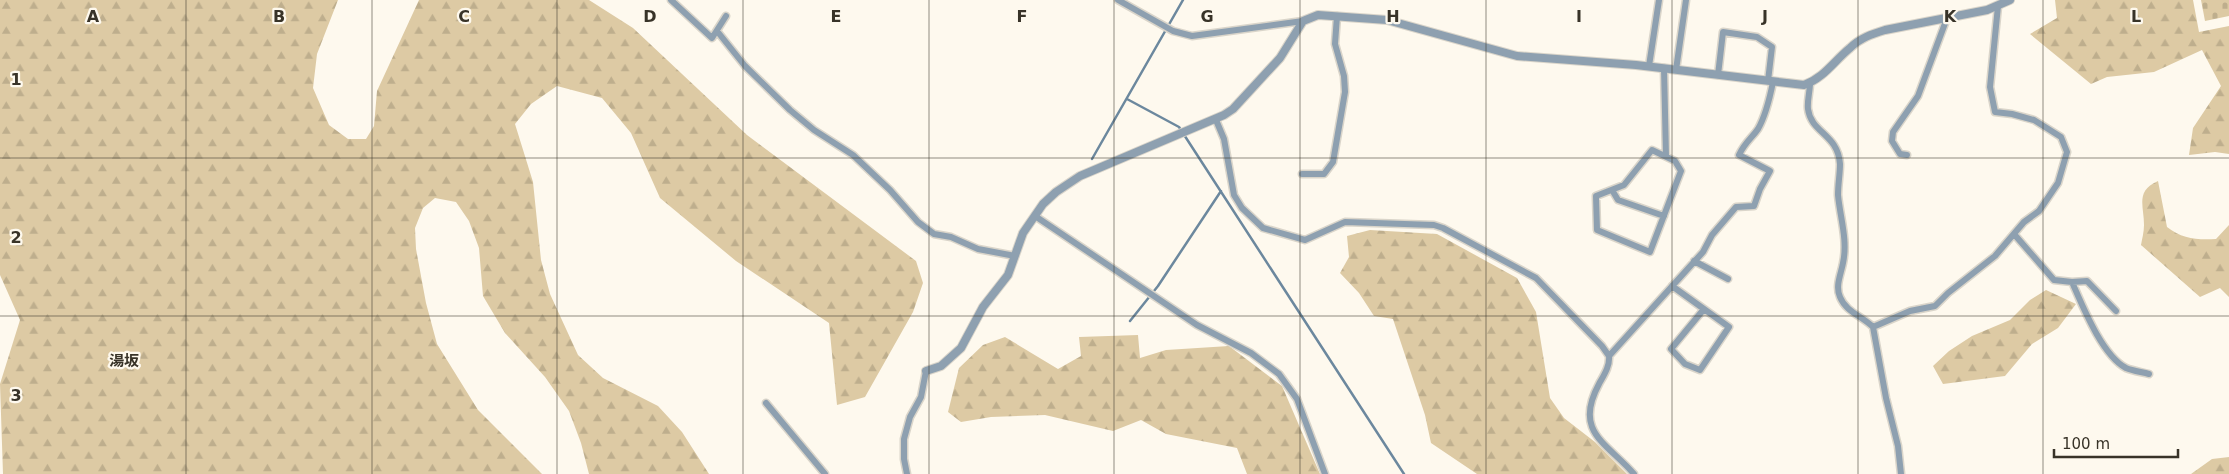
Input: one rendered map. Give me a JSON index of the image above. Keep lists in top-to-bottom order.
{
  "districts": ["湯坂"],
  "scale_bar": "100 m",
  "grid": {
    "columns": [
      "A",
      "B",
      "C",
      "D",
      "E",
      "F",
      "G",
      "H",
      "I",
      "J",
      "K",
      "L"
    ],
    "rows": ["1", "2", "3"]
  }
}
